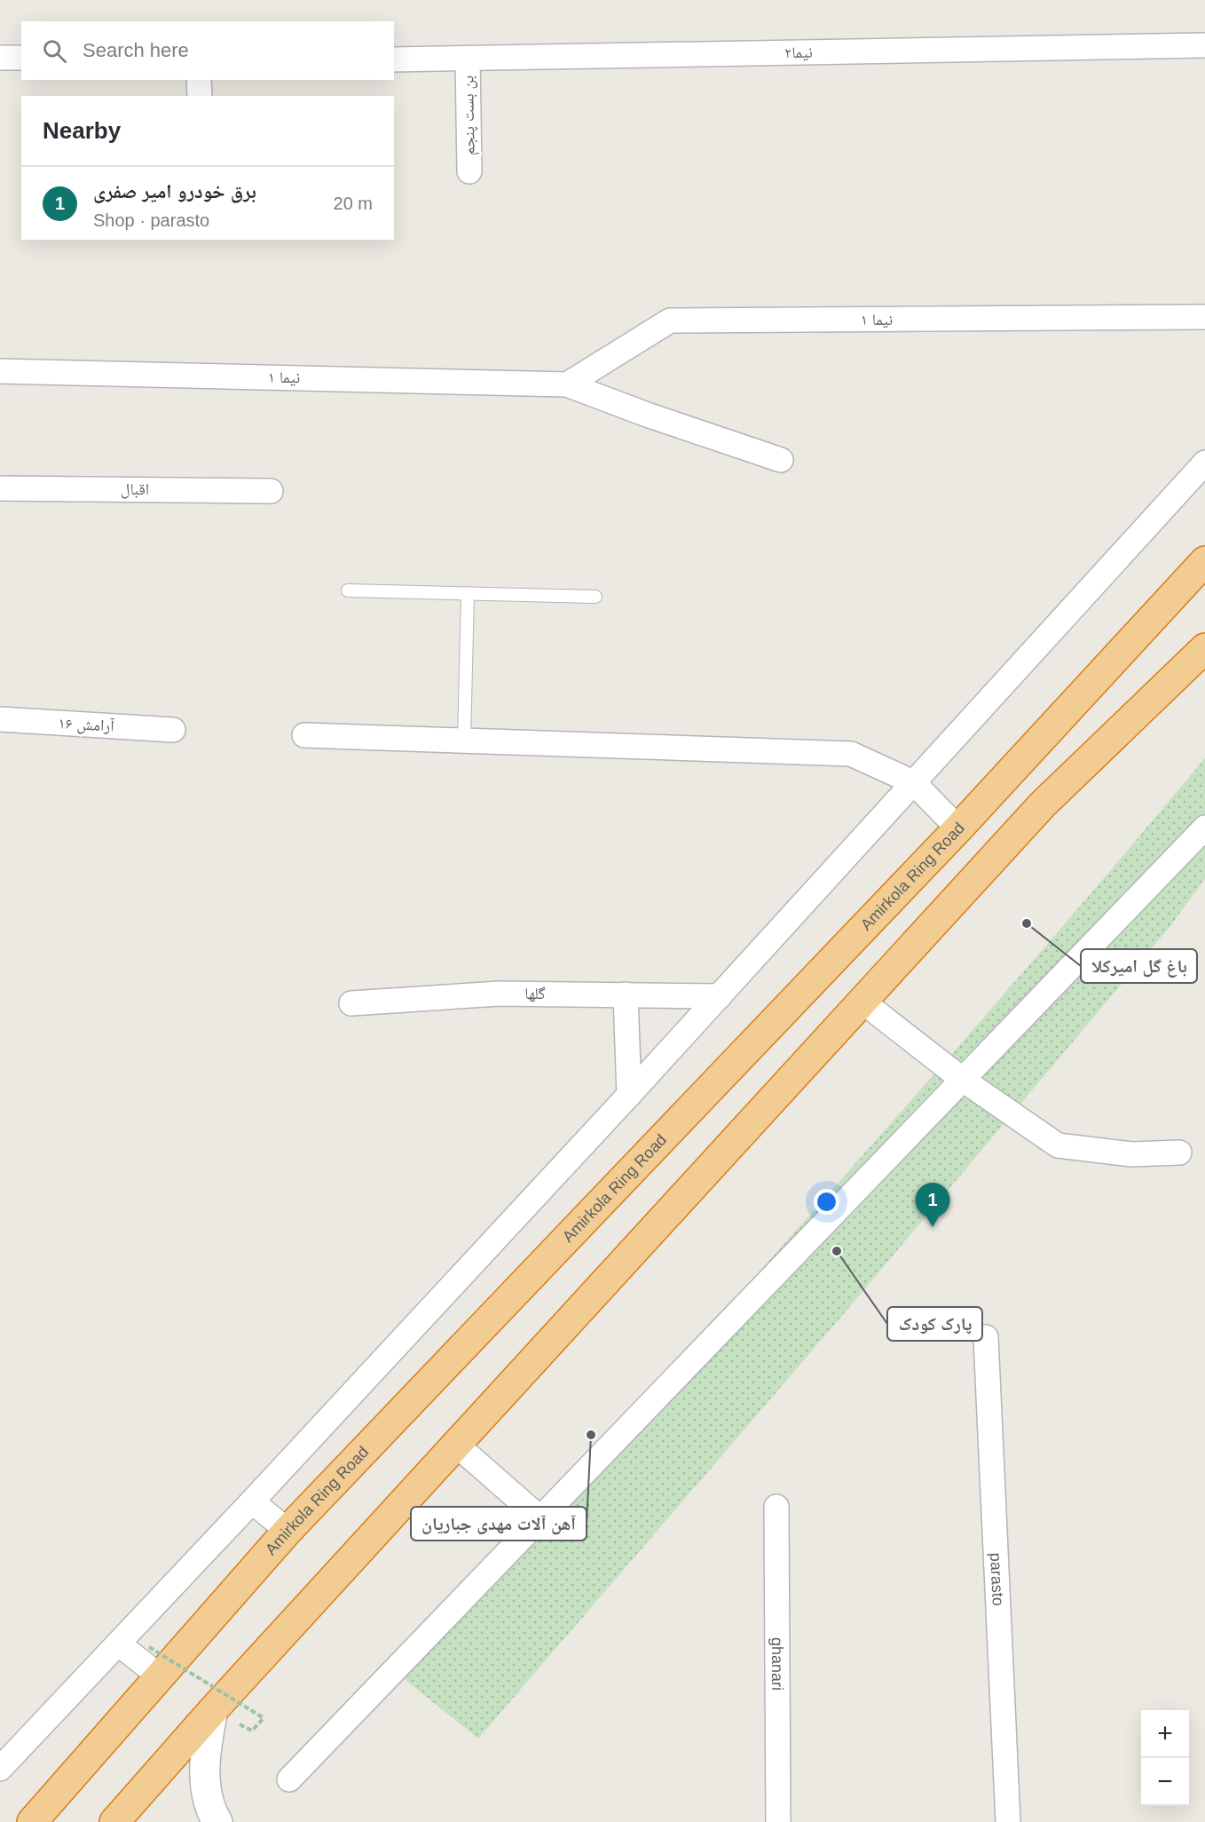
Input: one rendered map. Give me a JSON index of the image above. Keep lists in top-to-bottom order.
{
  "streets": {
    "highway": ["Amirkola Ring Road"],
    "street": [
      "نیما۲",
      "بن بست پنجم",
      "نیما ۱",
      "اقبال",
      "آرامش ۱۶",
      "گلها",
      "parasto",
      "ghanari"
    ]
  },
  "crossings": [
    ["نیما۲", "بن بست پنجم"]
  ],
  "places": ["باغ گل امیرکلا", "پارک کودک", "آهن آلات مهدی جباریان"],
  "page": {
    "search": "Search here",
    "heading": "Nearby",
    "list": [
      {
        "mark": "1",
        "name": "برق خودرو امیر صفری",
        "note": "Shop · parasto",
        "value": "20 m"
      }
    ],
    "pins": "1",
    "map_buttons": ["+", "−"]
  }
}
